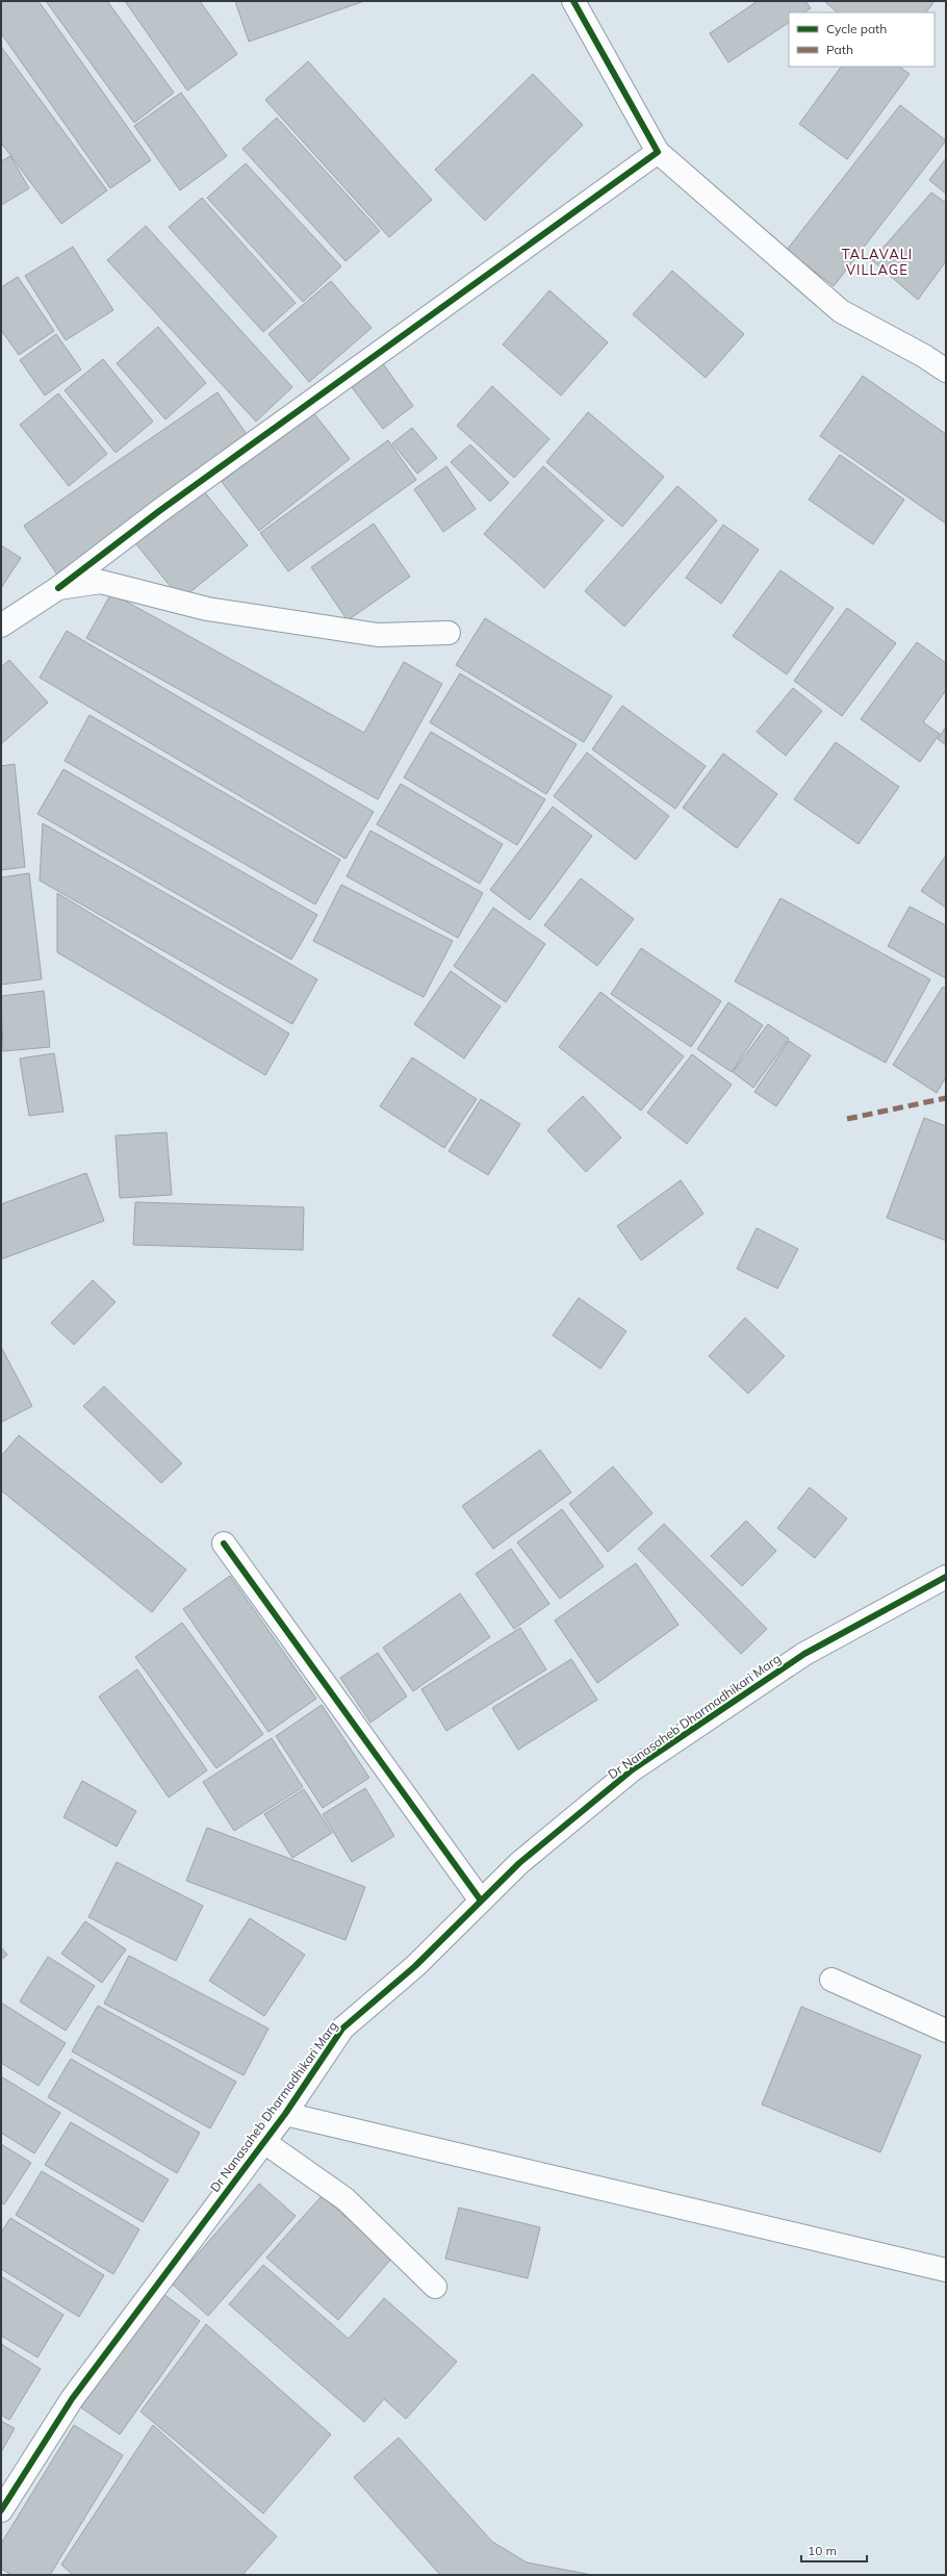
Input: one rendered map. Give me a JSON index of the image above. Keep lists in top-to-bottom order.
{
  "streets": {
    "street": ["Dr Nanasaheb Dharmadhikari Marg"]
  },
  "districts": ["TALAVALI VILLAGE"],
  "legend": ["Cycle path", "Path"],
  "scale_bar": "10 m"
}
